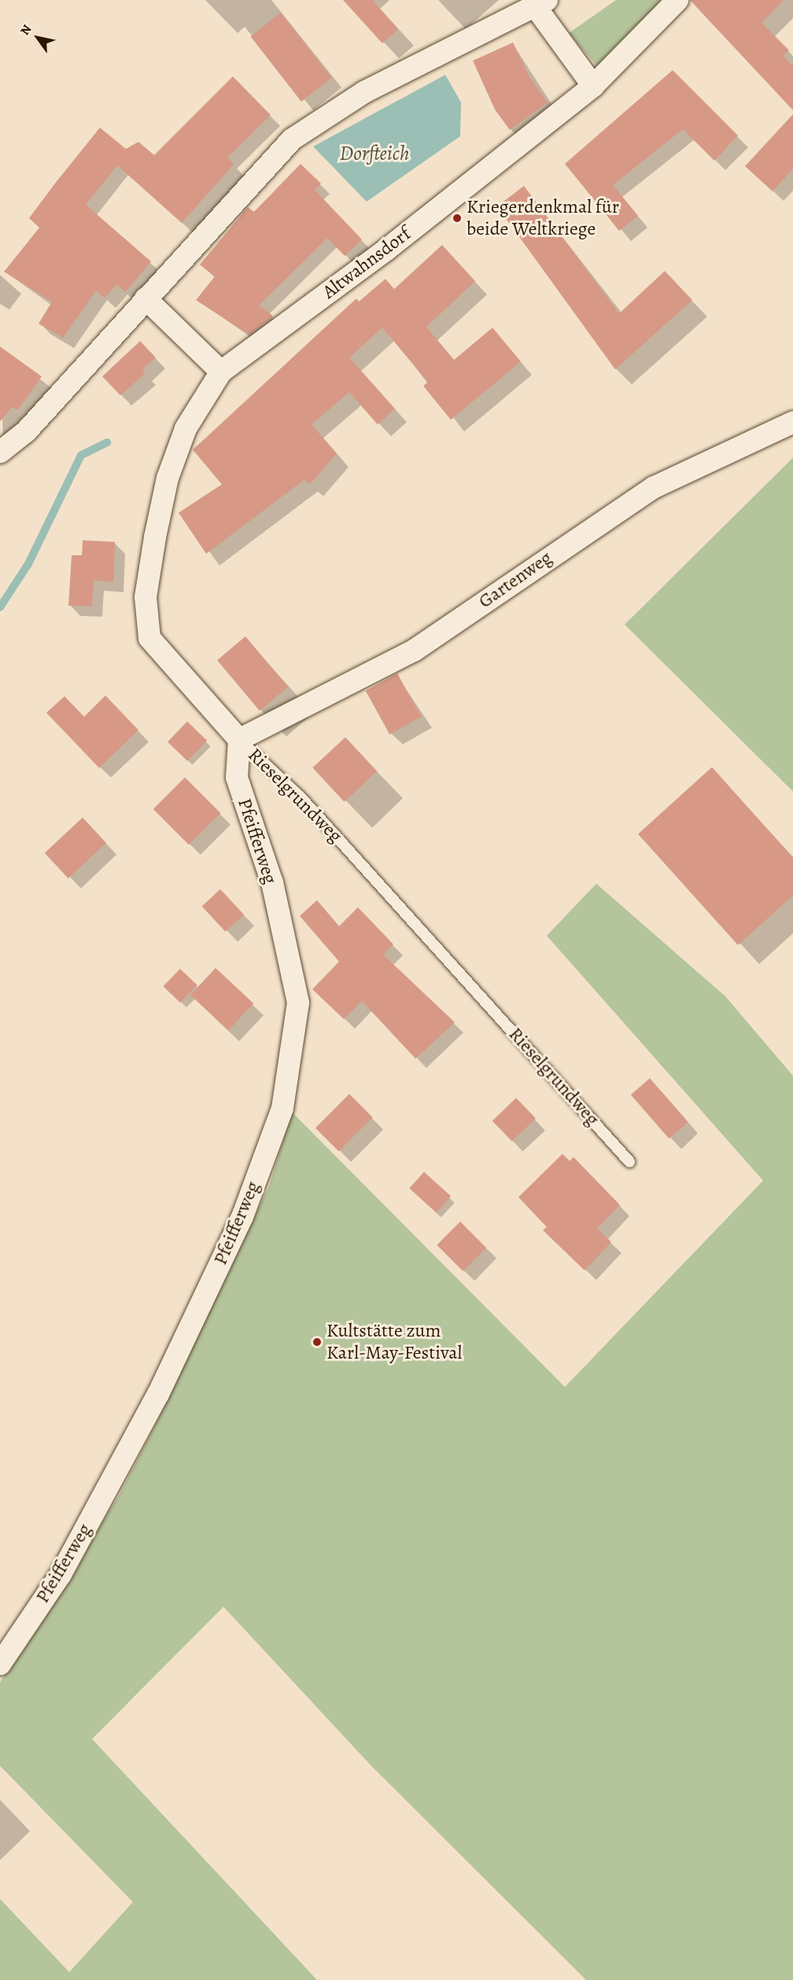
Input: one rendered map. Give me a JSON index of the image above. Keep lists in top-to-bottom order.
{
  "streets": {
    "street": [
      "Altwahnsdorf",
      "Gartenweg",
      "Rieselgrundweg",
      "Pfeifferweg"
    ]
  },
  "crossings": [
    ["Altwahnsdorf", "Rieselgrundweg"],
    ["Gartenweg", "Rieselgrundweg"],
    ["Gartenweg", "Pfeifferweg"],
    ["Rieselgrundweg", "Pfeifferweg"]
  ],
  "water": ["Dorfteich"],
  "places": ["Kriegerdenkmal für beide Weltkriege", "Kultstätte zum Karl-May-Festival"],
  "north": "top left"
}
